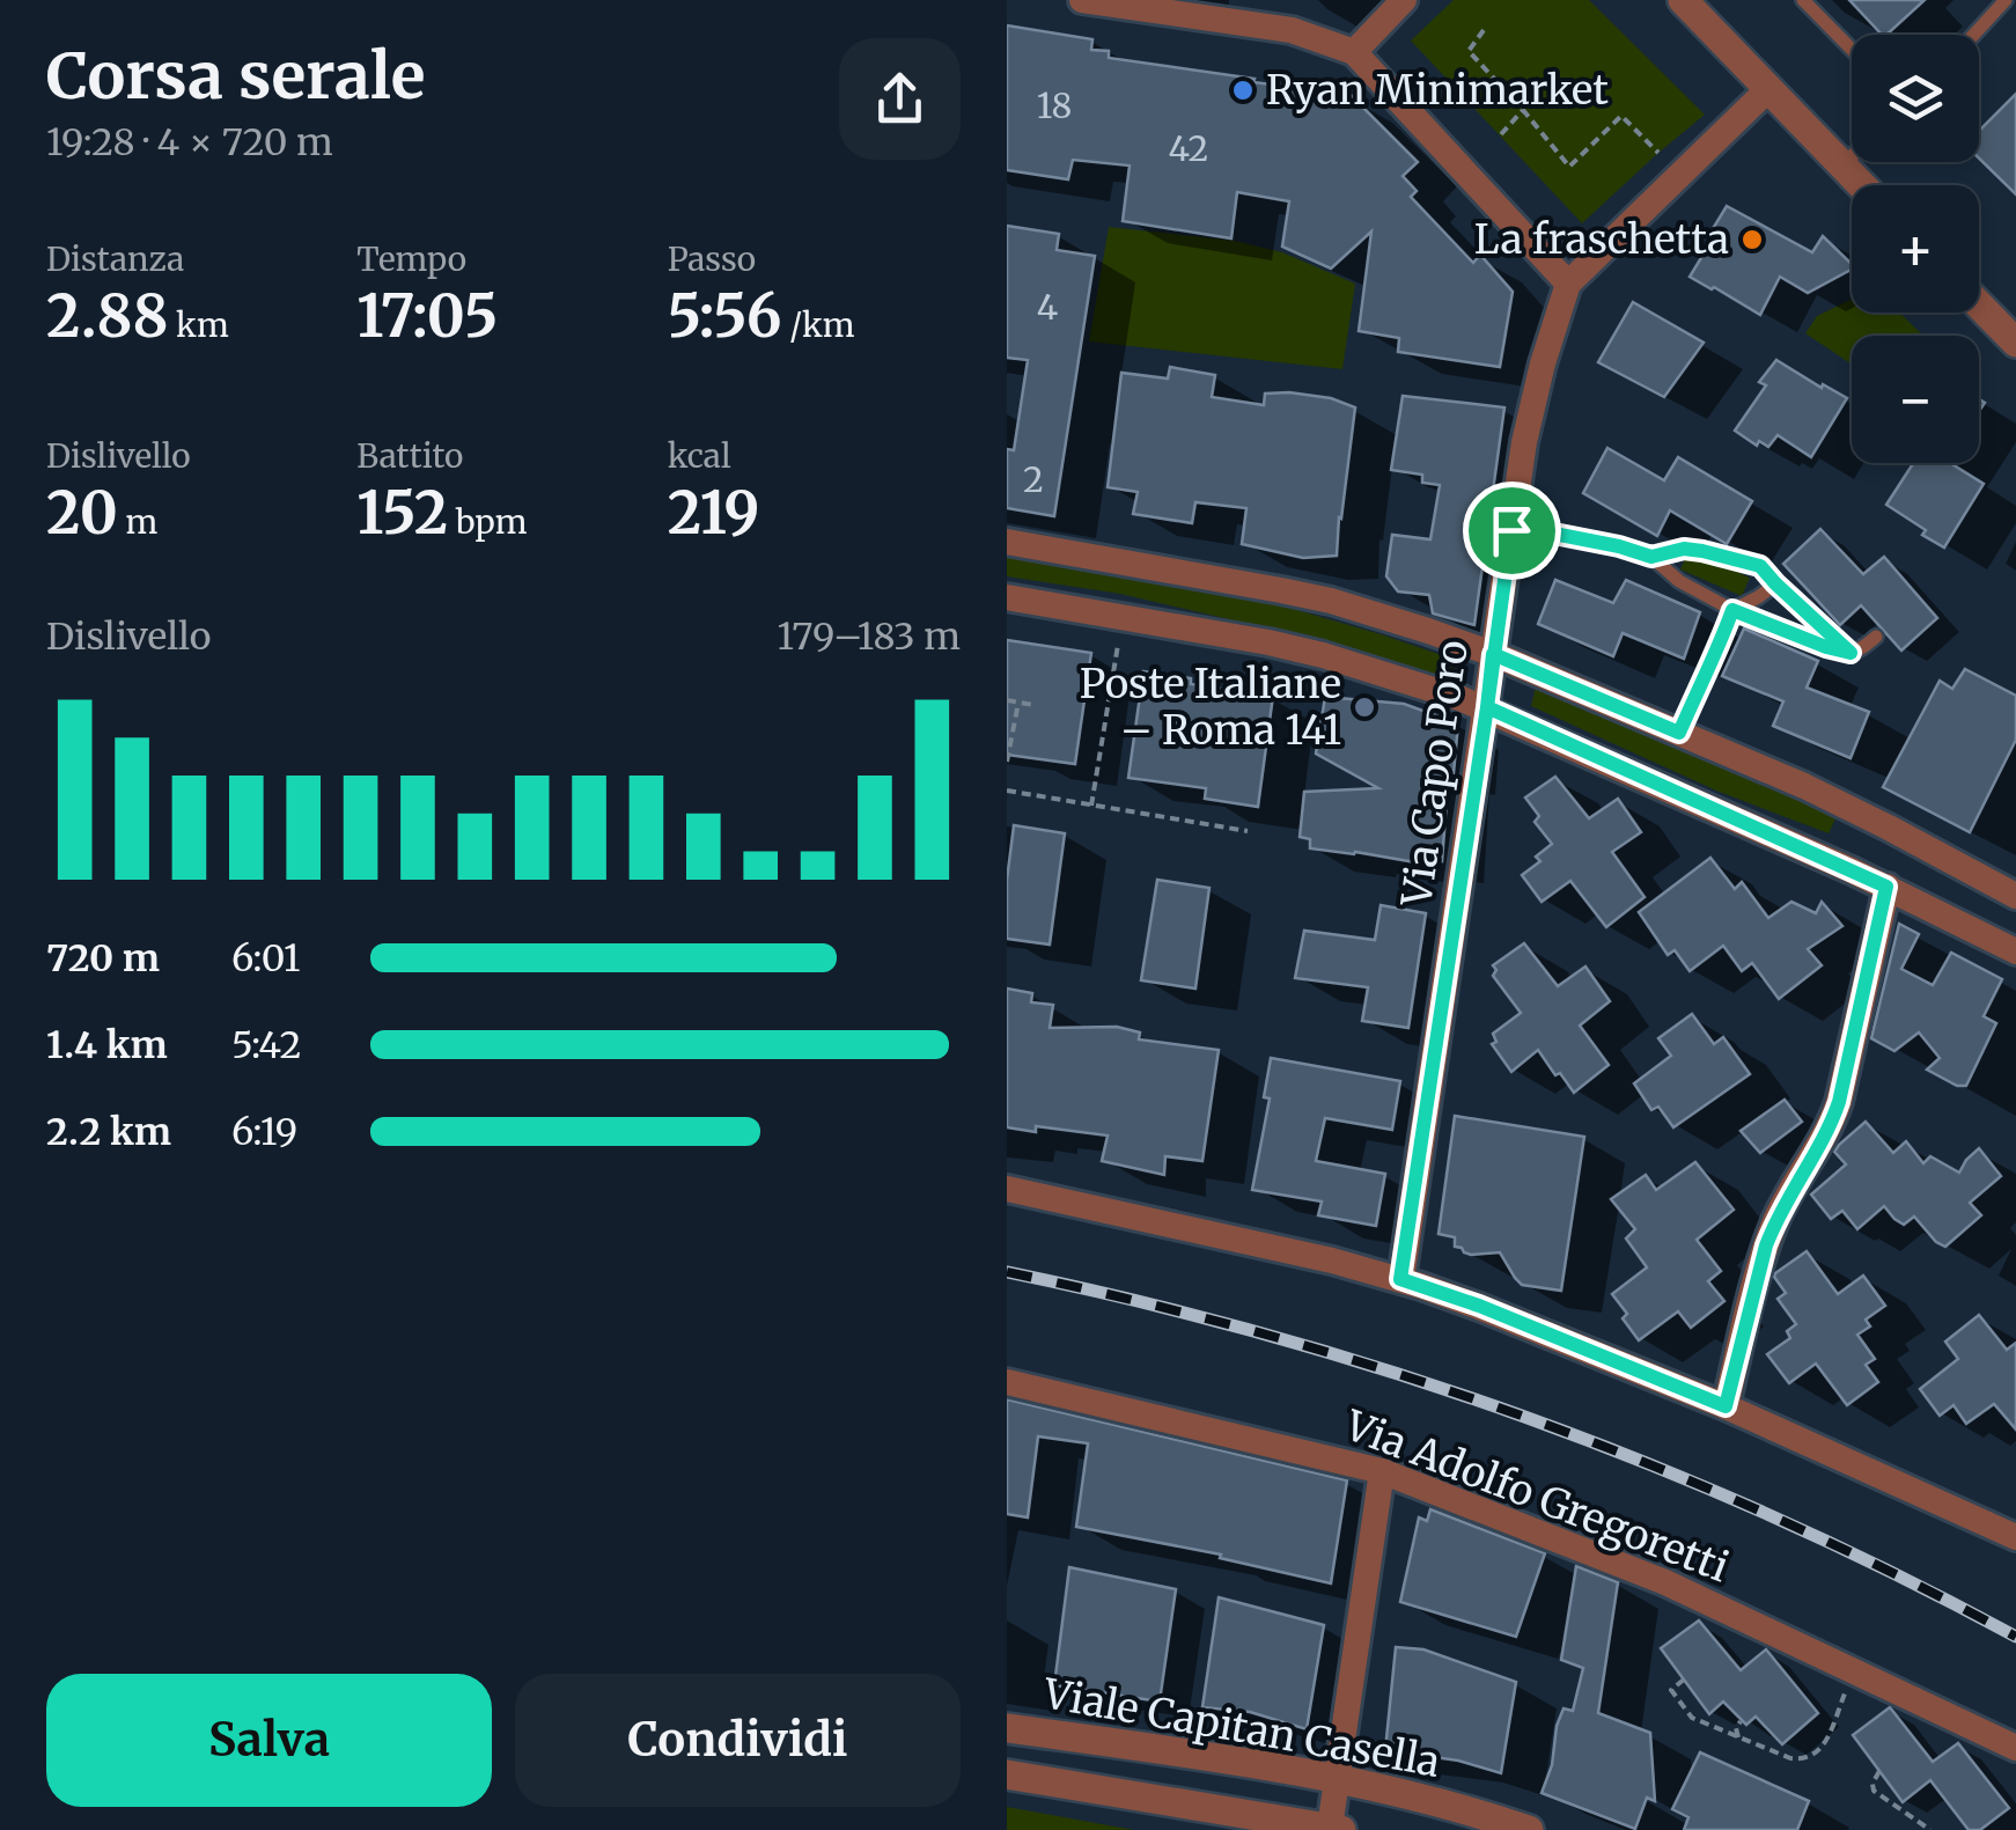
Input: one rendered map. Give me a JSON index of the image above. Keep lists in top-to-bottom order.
{
  "streets": {
    "street": ["Via Capo Poro", "Via Adolfo Gregoretti", "Viale Capitan Casella"]
  },
  "places": ["Ryan Minimarket", "La fraschetta", "Poste Italiane – Roma 141"],
  "house_numbers": [
    "18",
    "42",
    "4",
    "2"
  ],
  "page": {
    "heading": ["Corsa serale", "19:28 · 4 × 720 m"],
    "map_buttons": ["+", "−"],
    "stats": [
      ["Distanza", "2.88 km"],
      ["Tempo", "17:05"],
      ["Passo", "5:56 /km"],
      ["Dislivello", "20 m"],
      ["Battito", "152 bpm"],
      ["kcal", "219"]
    ],
    "chart": ["Dislivello", "179–183 m"],
    "list": [
      {
        "name": "720 m",
        "note": "6:01"
      },
      {
        "name": "1.4 km",
        "note": "5:42"
      },
      {
        "name": "2.2 km",
        "note": "6:19"
      }
    ],
    "buttons": ["Salva", "Condividi"]
  }
}
